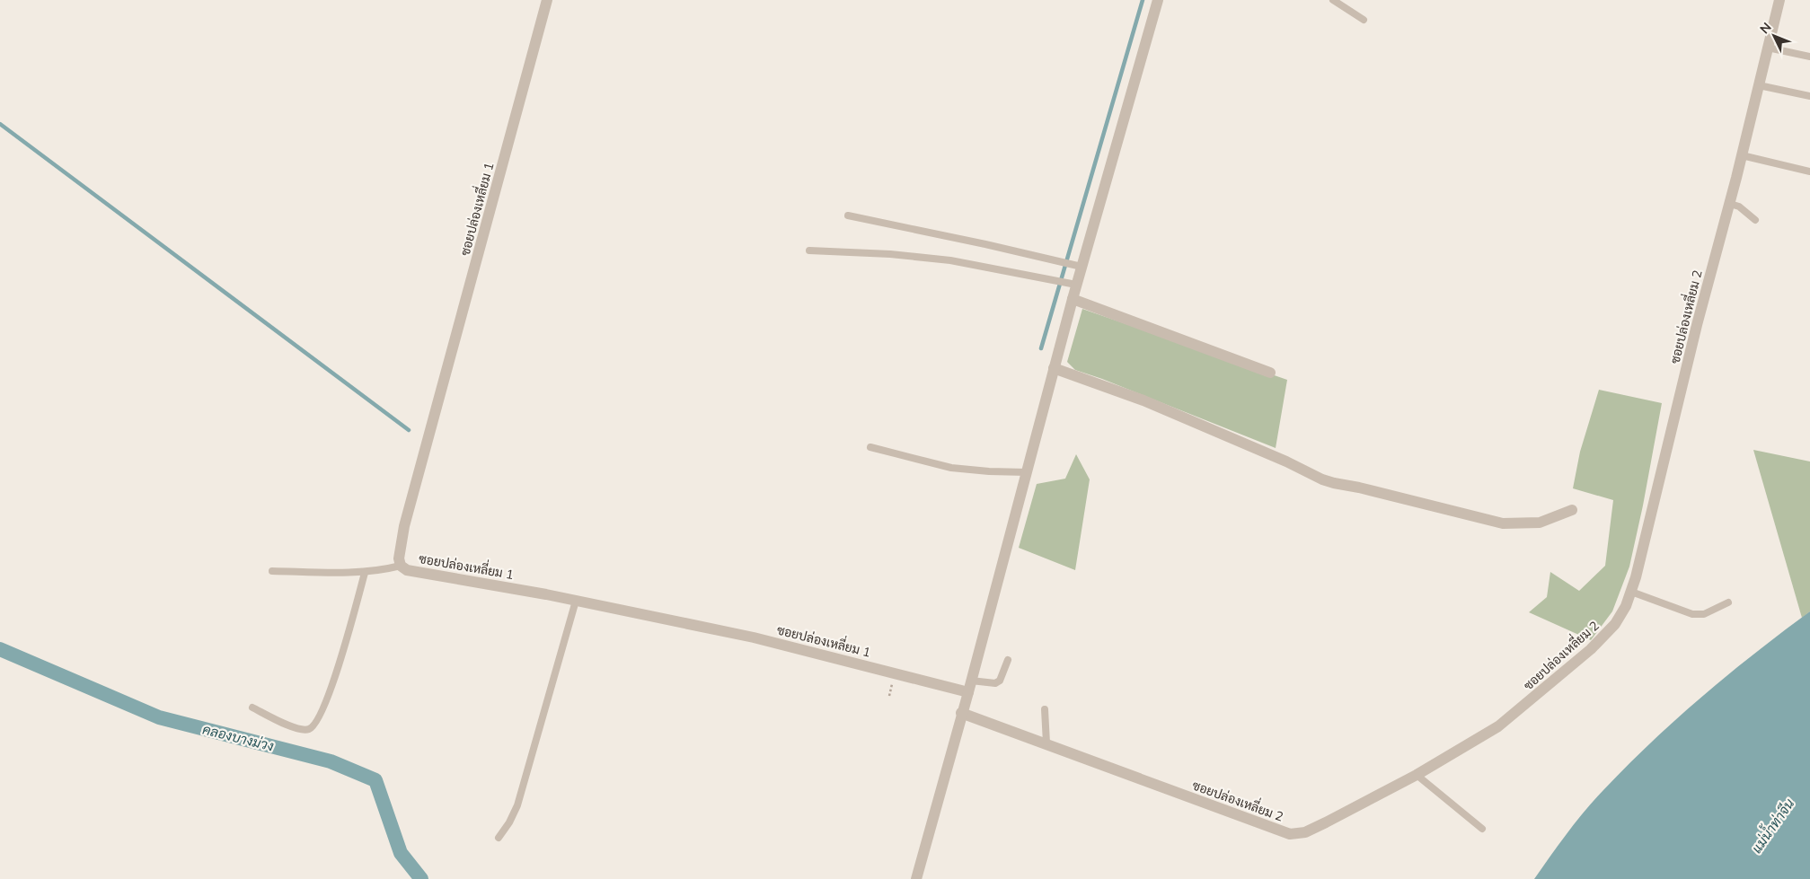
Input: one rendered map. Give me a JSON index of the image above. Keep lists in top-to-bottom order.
{
  "streets": {
    "street": ["ซอยปล่องเหลี่ยม 1", "ซอยปล่องเหลี่ยม 2"]
  },
  "water": ["คลองบางม่วง", "แม่น้ำท่าจีน"],
  "north": "top left"
}
